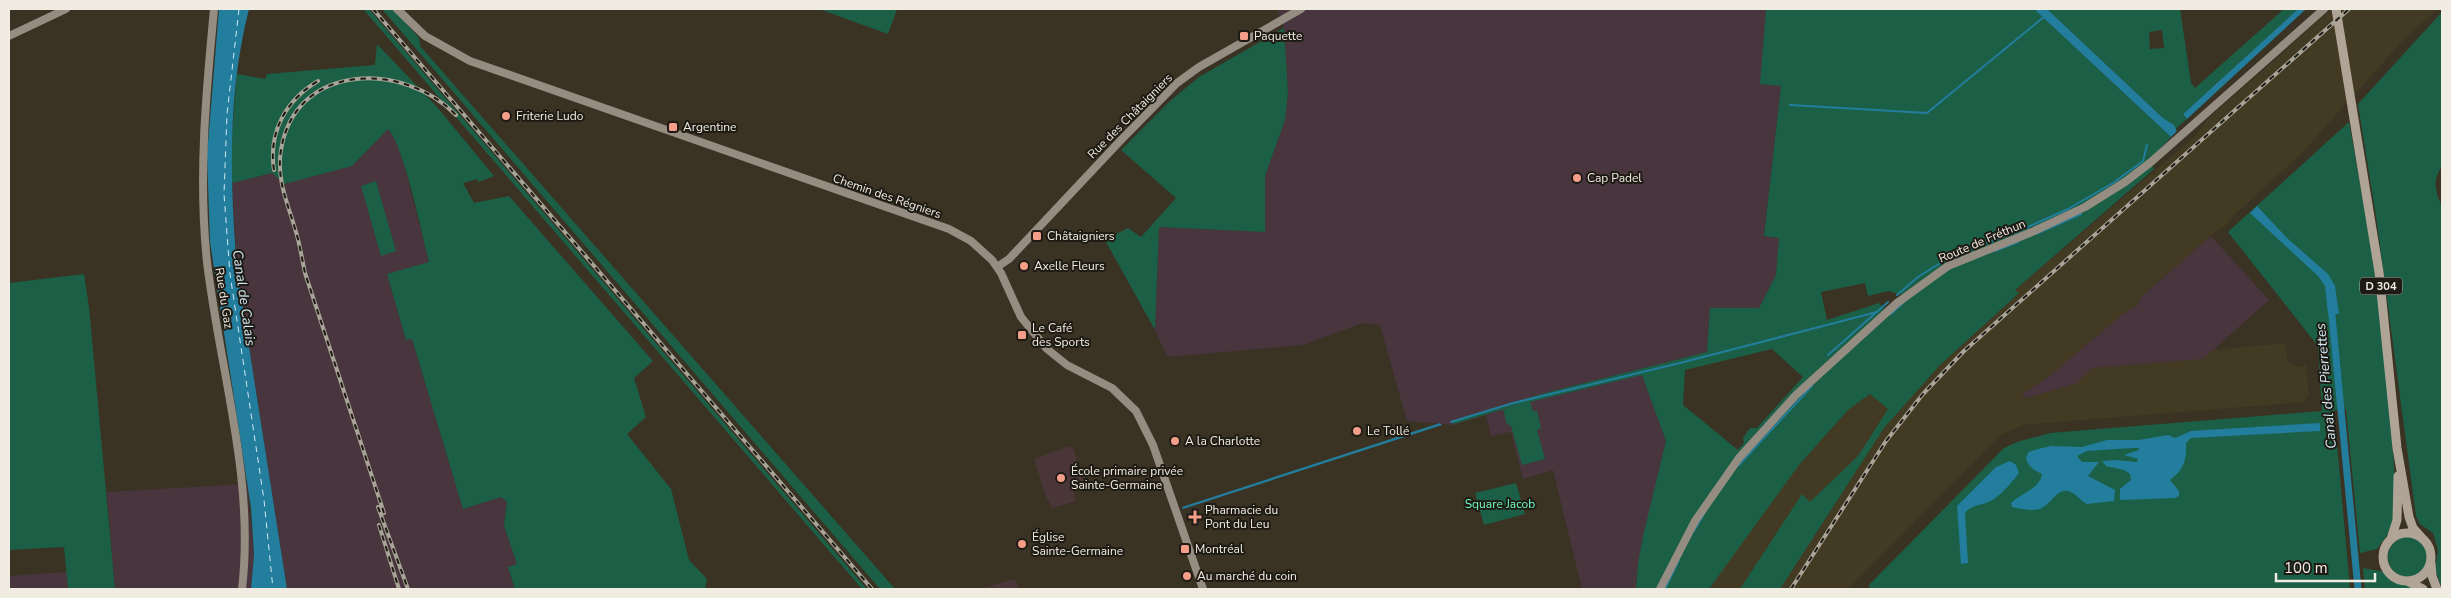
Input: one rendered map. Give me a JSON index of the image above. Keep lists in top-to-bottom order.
{
  "streets": {
    "main road": ["D 304"],
    "street": [
      "Rue des Châtaigniers",
      "Chemin des Régniers",
      "Route de Fréthun",
      "Rue du Gaz"
    ]
  },
  "crossings": [
    ["Rue des Châtaigniers", "Chemin des Régniers"]
  ],
  "water": ["Canal de Calais", "Canal des Pierrettes"],
  "parks": ["Square Jacob"],
  "places": {
    "transit": [
      "Paquette",
      "Argentine",
      "Châtaigniers",
      "Le Café des Sports",
      "Montréal"
    ],
    "other": [
      "Friterie Ludo",
      "Cap Padel",
      "Axelle Fleurs",
      "Le Tollé",
      "A la Charlotte",
      "École primaire privée Sainte-Germaine",
      "Église Sainte-Germaine",
      "Au marché du coin"
    ],
    "health": ["Pharmacie du Pont du Leu"]
  },
  "scale_bar": "100 m"
}
